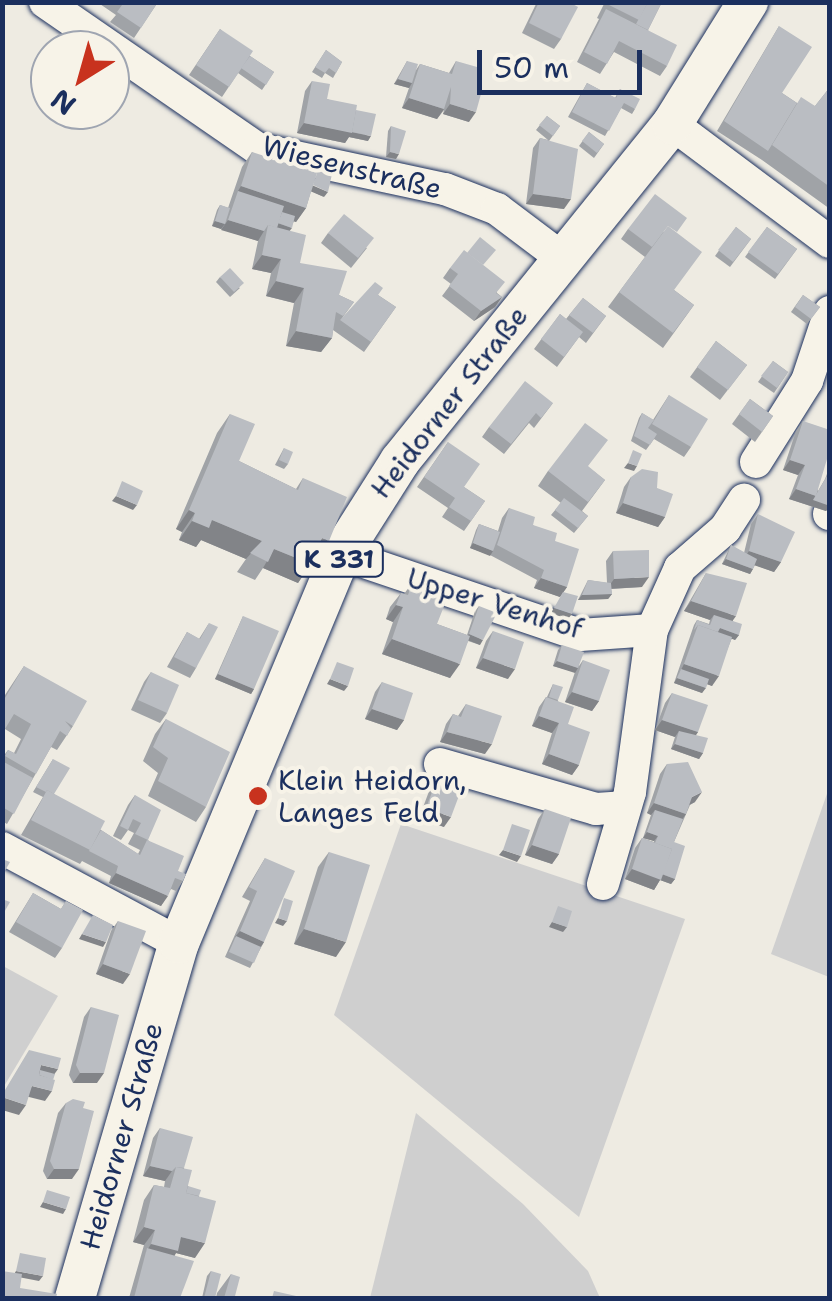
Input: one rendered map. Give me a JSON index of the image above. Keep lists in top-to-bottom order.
{
  "streets": {
    "main road": ["Heidorner Straße", "K 331"],
    "street": ["Wiesenstraße", "Upper Venhof"]
  },
  "crossings": [
    ["Wiesenstraße", "Heidorner Straße"],
    ["Heidorner Straße", "Upper Venhof"]
  ],
  "places": ["Klein Heidorn, Langes Feld"],
  "scale_bar": "50 m",
  "north": "bottom left"
}
